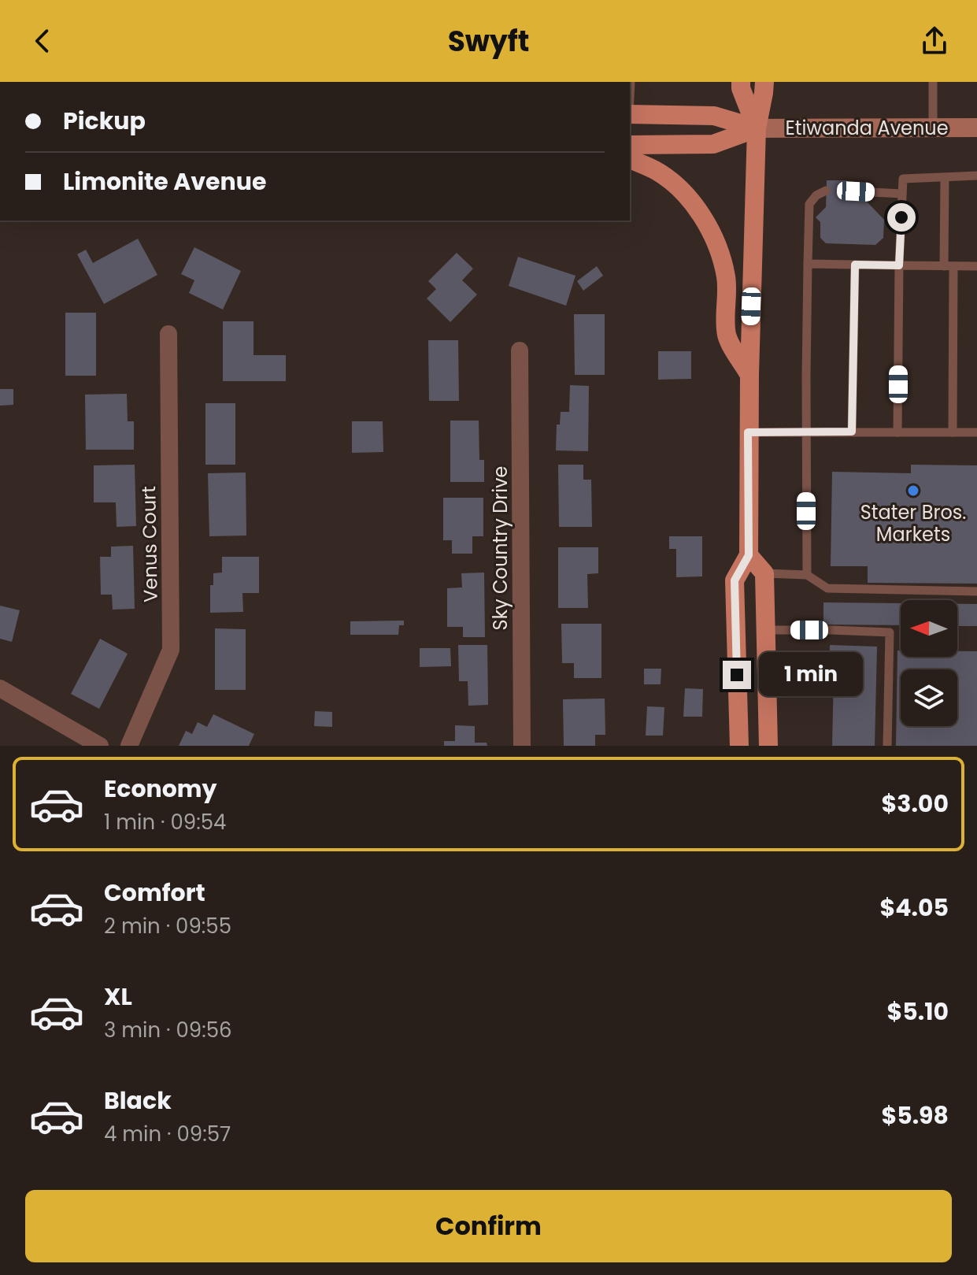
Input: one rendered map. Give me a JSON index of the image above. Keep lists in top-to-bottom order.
{
  "streets": {
    "main road": ["Etiwanda Avenue"],
    "street": ["Venus Court", "Sky Country Drive"]
  },
  "places": ["Stater Bros. Markets"],
  "north": "left",
  "page": {
    "header": "Swyft",
    "banner": ["Pickup", "Limonite Avenue"],
    "bubble": "1 min",
    "list": [
      {
        "name": "Economy",
        "note": "1 min · 09:54",
        "value": "$3.00"
      },
      {
        "name": "Comfort",
        "note": "2 min · 09:55",
        "value": "$4.05"
      },
      {
        "name": "XL",
        "note": "3 min · 09:56",
        "value": "$5.10"
      },
      {
        "name": "Black",
        "note": "4 min · 09:57",
        "value": "$5.98"
      }
    ],
    "buttons": "Confirm"
  }
}
